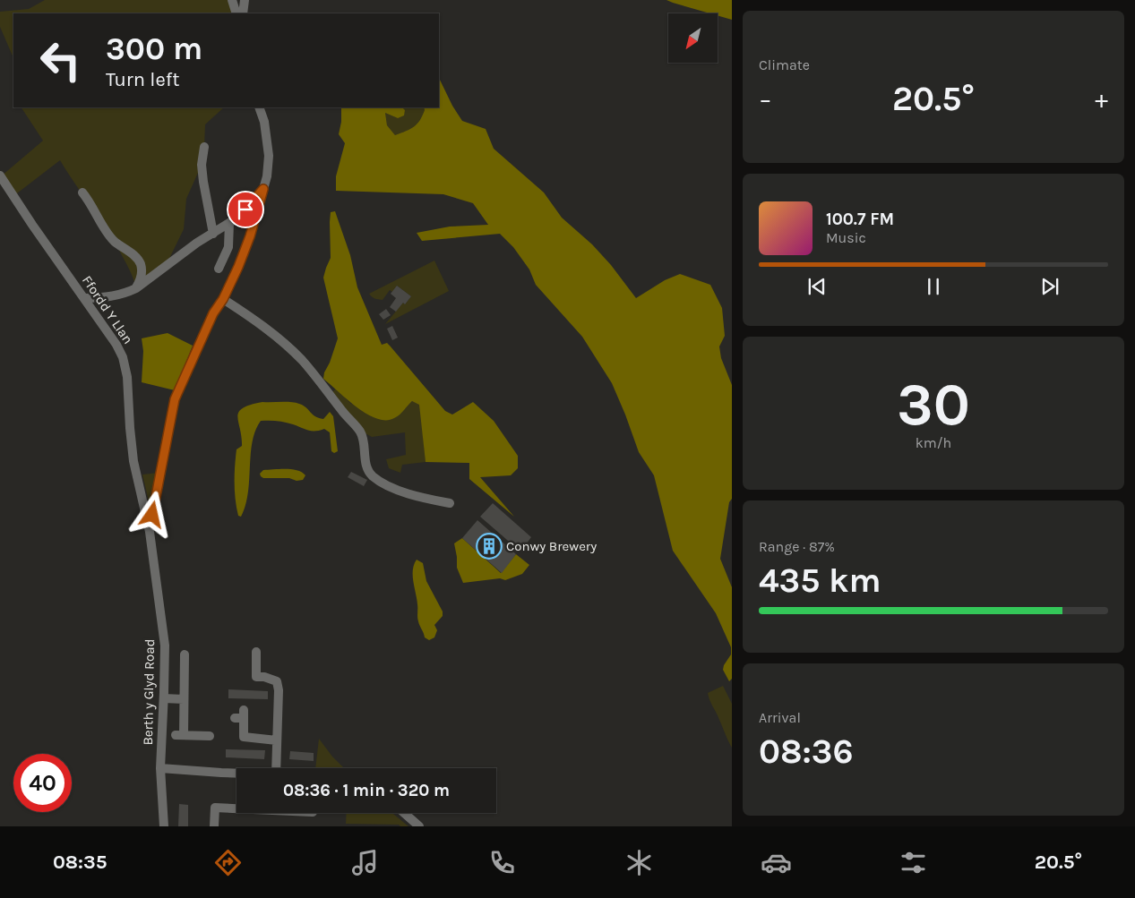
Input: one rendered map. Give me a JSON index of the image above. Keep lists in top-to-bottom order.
{
  "streets": {
    "street": ["Ffordd Y Llan", "Berth y Glyd Road"]
  },
  "crossings": [
    ["Ffordd Y Llan", "Berth y Glyd Road"]
  ],
  "places": {
    "building": ["Conwy Brewery"]
  },
  "north": "bottom left",
  "page": {
    "tile": [
      "Climate",
      ["30", "km/h"],
      ["Range · 87%", "435 km"],
      ["Arrival", "08:36"]
    ],
    "turn": ["300 m", "Turn left"],
    "heat": ["−", "20.5°", "+"],
    "song": ["100.7 FM", "Music"],
    "limit": "40",
    "trip": "08:36 · 1 min · 320 m",
    "tabs": ["08:35", "20.5°"]
  }
}
